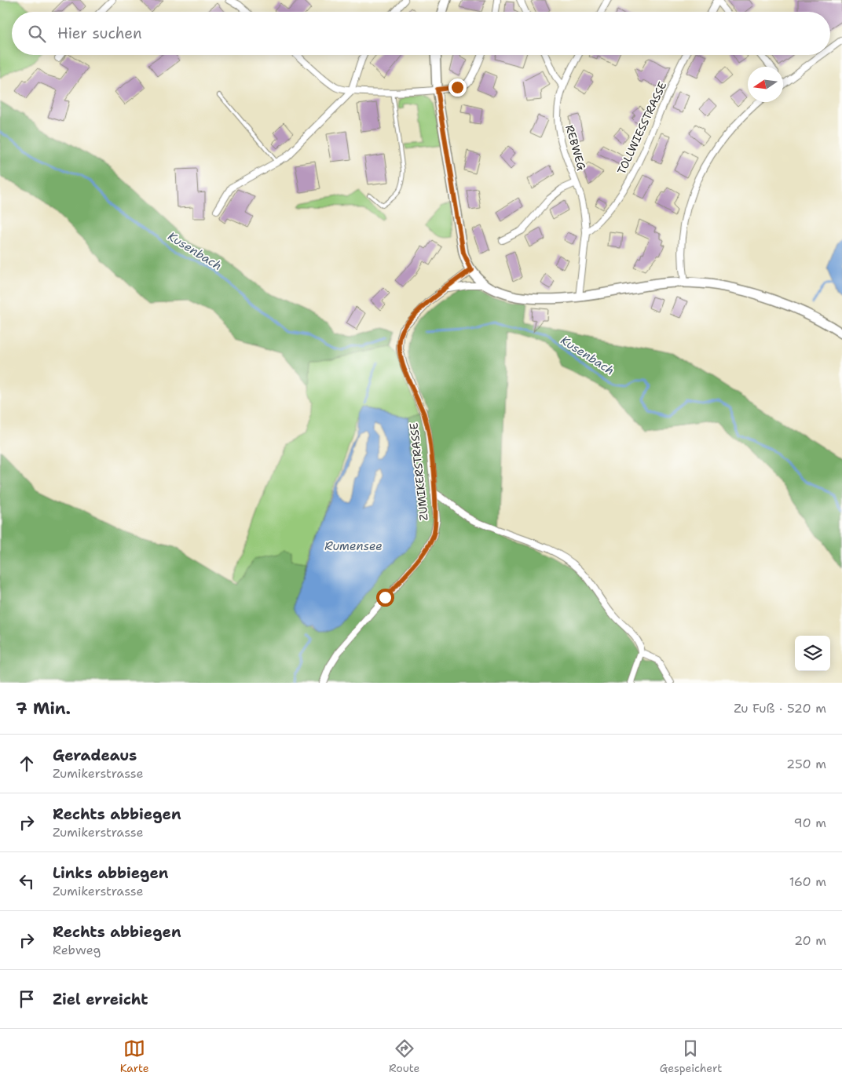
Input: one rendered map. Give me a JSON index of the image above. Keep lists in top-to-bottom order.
{
  "streets": {
    "street": ["TOLLWIESSTRASSE", "REBWEG", "ZUMIKERSTRASSE"]
  },
  "crossings": [
    ["TOLLWIESSTRASSE", "REBWEG"]
  ],
  "water": ["Kusenbach", "Rumensee"],
  "north": "left",
  "page": {
    "search": "Hier suchen",
    "heading": ["7 Min.", "Zu Fuß · 520 m"],
    "list": [
      ["Geradeaus", "Zumikerstrasse", "250 m"],
      ["Rechts abbiegen", "Zumikerstrasse", "90 m"],
      ["Links abbiegen", "Zumikerstrasse", "160 m"],
      ["Rechts abbiegen", "Rebweg", "20 m"],
      "Ziel erreicht"
    ],
    "nav": ["Karte", "Route", "Gespeichert"]
  }
}
